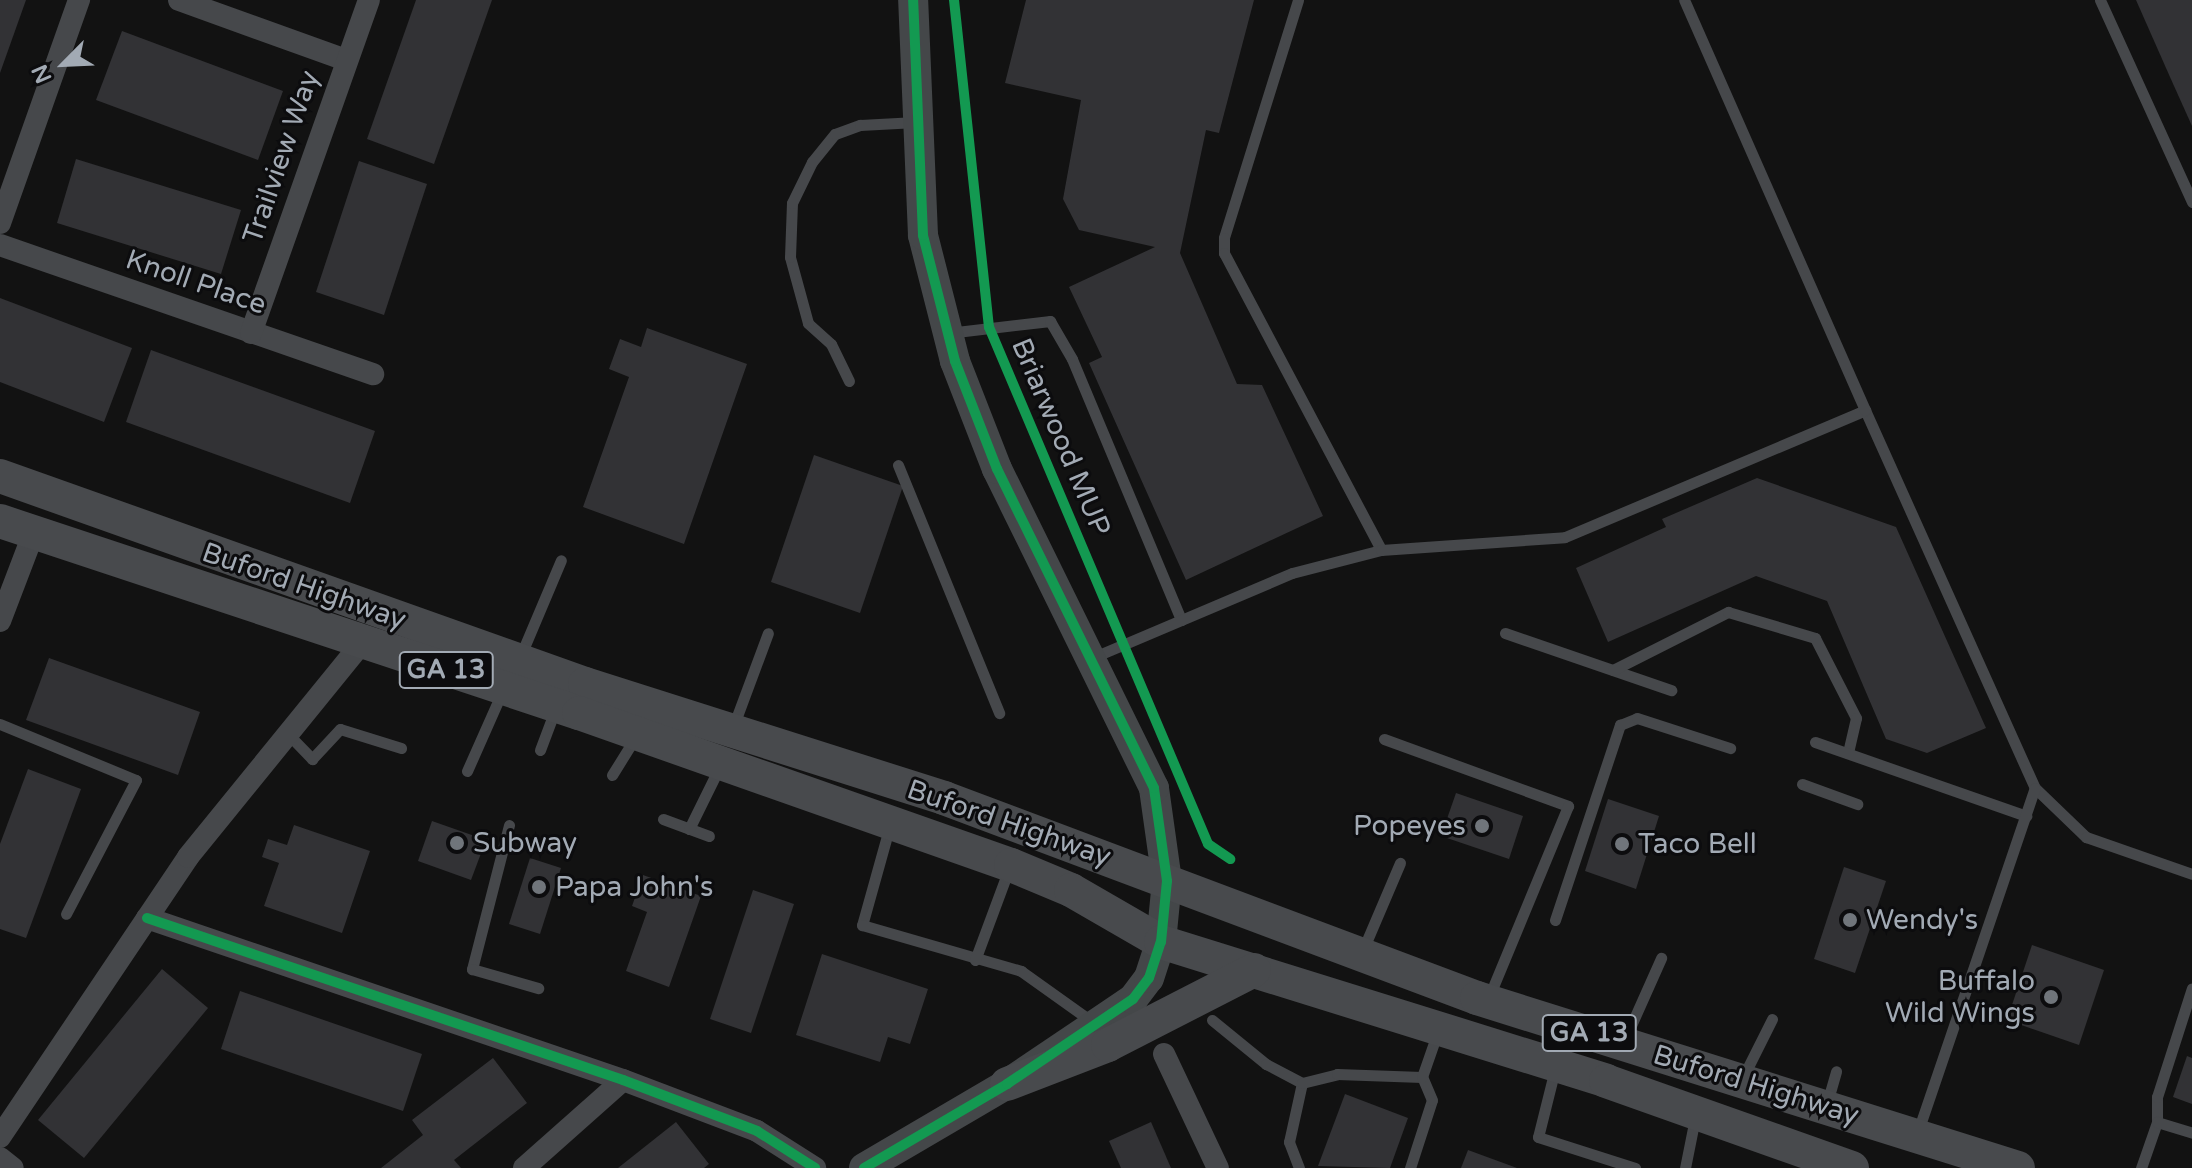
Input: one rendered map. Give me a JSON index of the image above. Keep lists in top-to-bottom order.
{
  "streets": {
    "main road": ["Buford Highway", "GA 13"],
    "street": ["Trailview Way", "Knoll Place"],
    "cycle path": ["Briarwood MUP"]
  },
  "crossings": [
    ["Trailview Way", "Knoll Place"]
  ],
  "places": [
    "Popeyes",
    "Subway",
    "Taco Bell",
    "Papa John's",
    "Wendy's",
    "Buffalo Wild Wings"
  ],
  "north": "bottom left"
}
